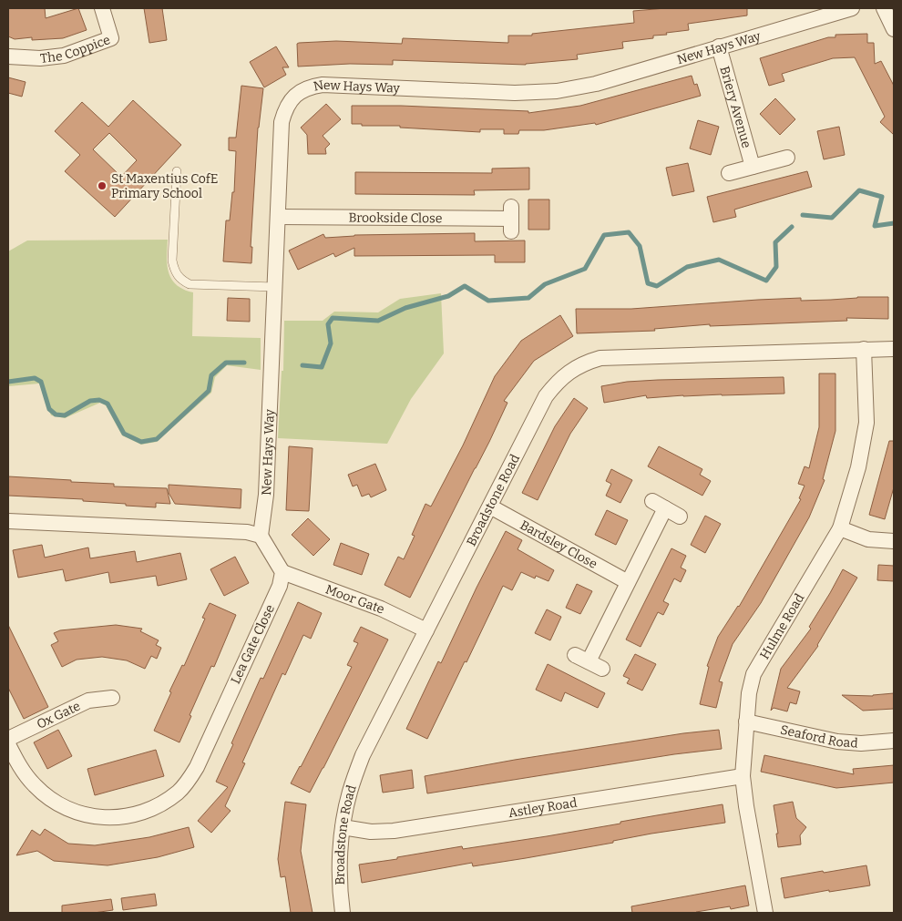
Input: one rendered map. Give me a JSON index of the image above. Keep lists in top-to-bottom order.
{
  "streets": {
    "street": [
      "The Coppice",
      "New Hays Way",
      "Briery Avenue",
      "Brookside Close",
      "Broadstone Road",
      "Bardsley Close",
      "Moor Gate",
      "Hulme Road",
      "Lea Gate Close",
      "Ox Gate",
      "Seaford Road",
      "Astley Road"
    ]
  },
  "crossings": [
    ["New Hays Way", "Briery Avenue"],
    ["New Hays Way", "Brookside Close"],
    ["Broadstone Road", "Bardsley Close"],
    ["Broadstone Road", "Moor Gate"],
    ["Broadstone Road", "Hulme Road"],
    ["Broadstone Road", "Astley Road"],
    ["Moor Gate", "Lea Gate Close"],
    ["Hulme Road", "Seaford Road"],
    ["Hulme Road", "Astley Road"]
  ],
  "places": ["St Maxentius CofE Primary School"]
}
